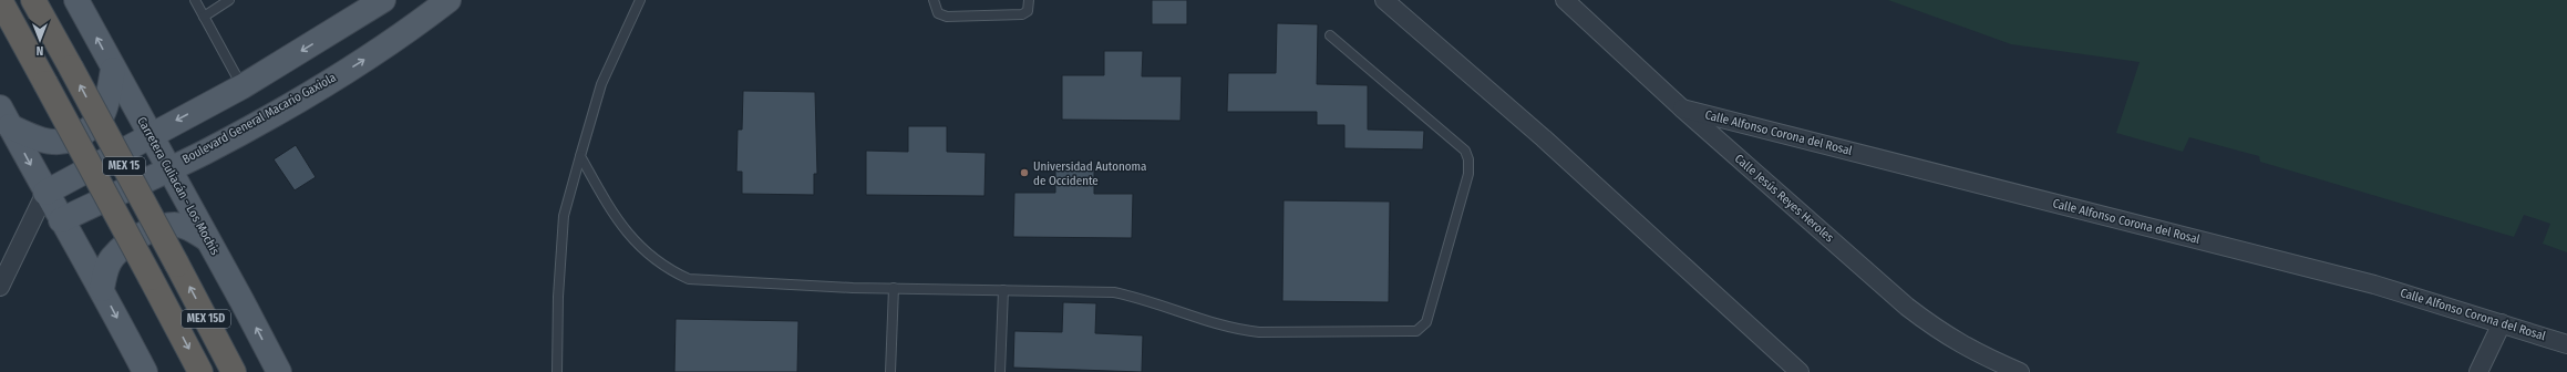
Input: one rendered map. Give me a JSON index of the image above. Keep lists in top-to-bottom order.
{
  "streets": {
    "highway": ["MEX 15", "MEX 15D"],
    "main road": ["Boulevard General Macario Gaxiola", "Carretera Culiacán - Los Mochis"],
    "street": ["Calle Alfonso Corona del Rosal", "Calle Jesús Reyes Heroles"]
  },
  "crossings": [
    ["Boulevard General Macario Gaxiola", "Carretera Culiacán - Los Mochis"],
    ["Calle Alfonso Corona del Rosal", "Calle Jesús Reyes Heroles"],
    ["MEX 15", "MEX 15D"]
  ],
  "places": ["Universidad Autonoma de Occidente"],
  "north": "bottom"
}
